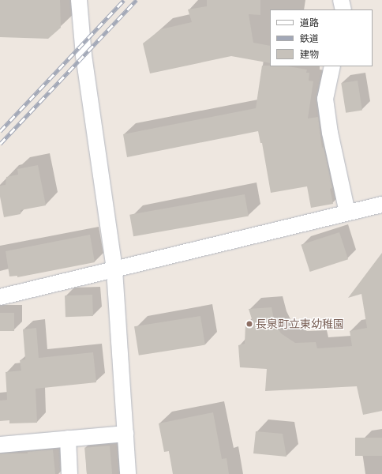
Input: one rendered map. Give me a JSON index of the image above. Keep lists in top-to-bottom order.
{
  "places": ["長泉町立東幼稚園"],
  "legend": ["道路", "鉄道", "建物"]
}
